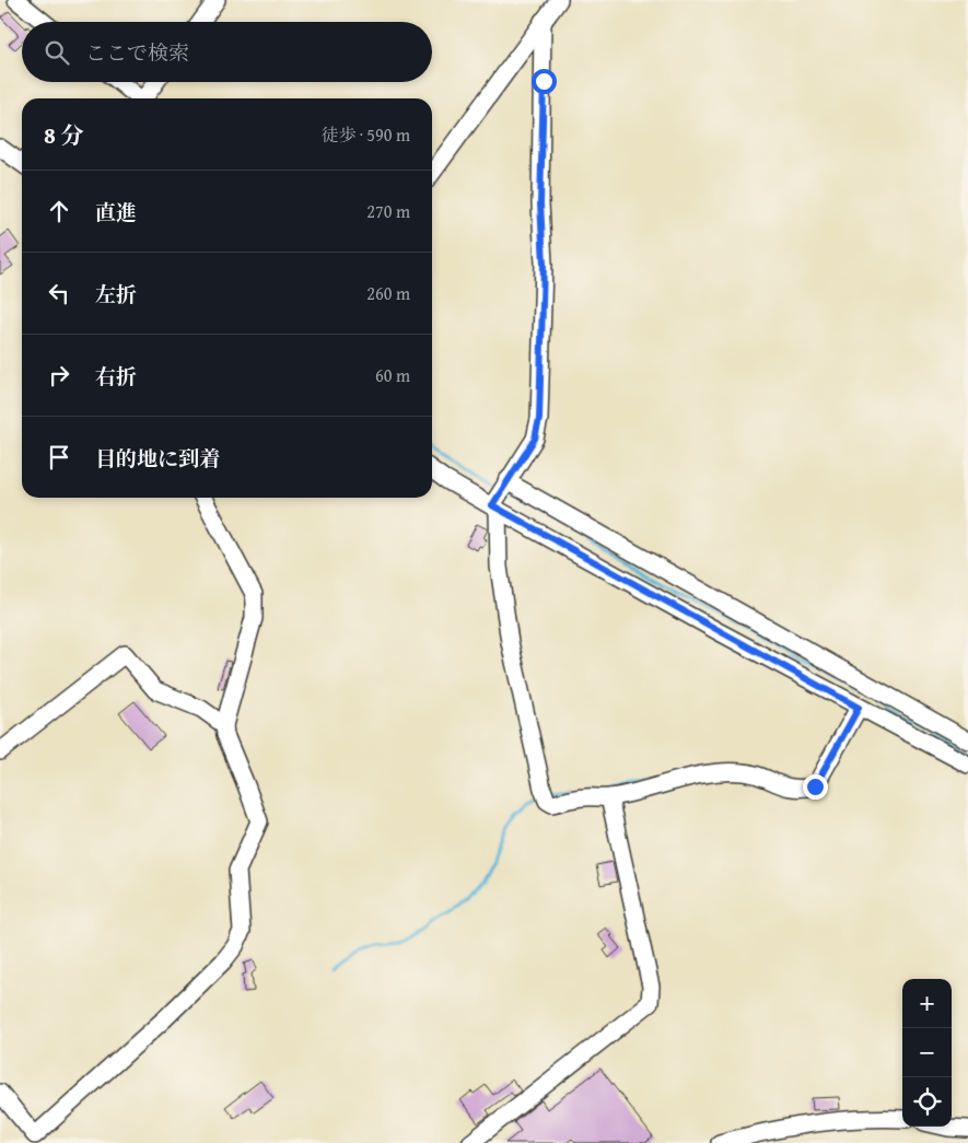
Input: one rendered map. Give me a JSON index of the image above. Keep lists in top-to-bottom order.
{
  "page": {
    "search": "ここで検索",
    "heading": ["8 分", "徒歩 · 590 m"],
    "list": [
      ["直進", "270 m"],
      ["左折", "260 m"],
      ["右折", "60 m"],
      "目的地に到着"
    ],
    "map_buttons": ["+", "−"]
  }
}
